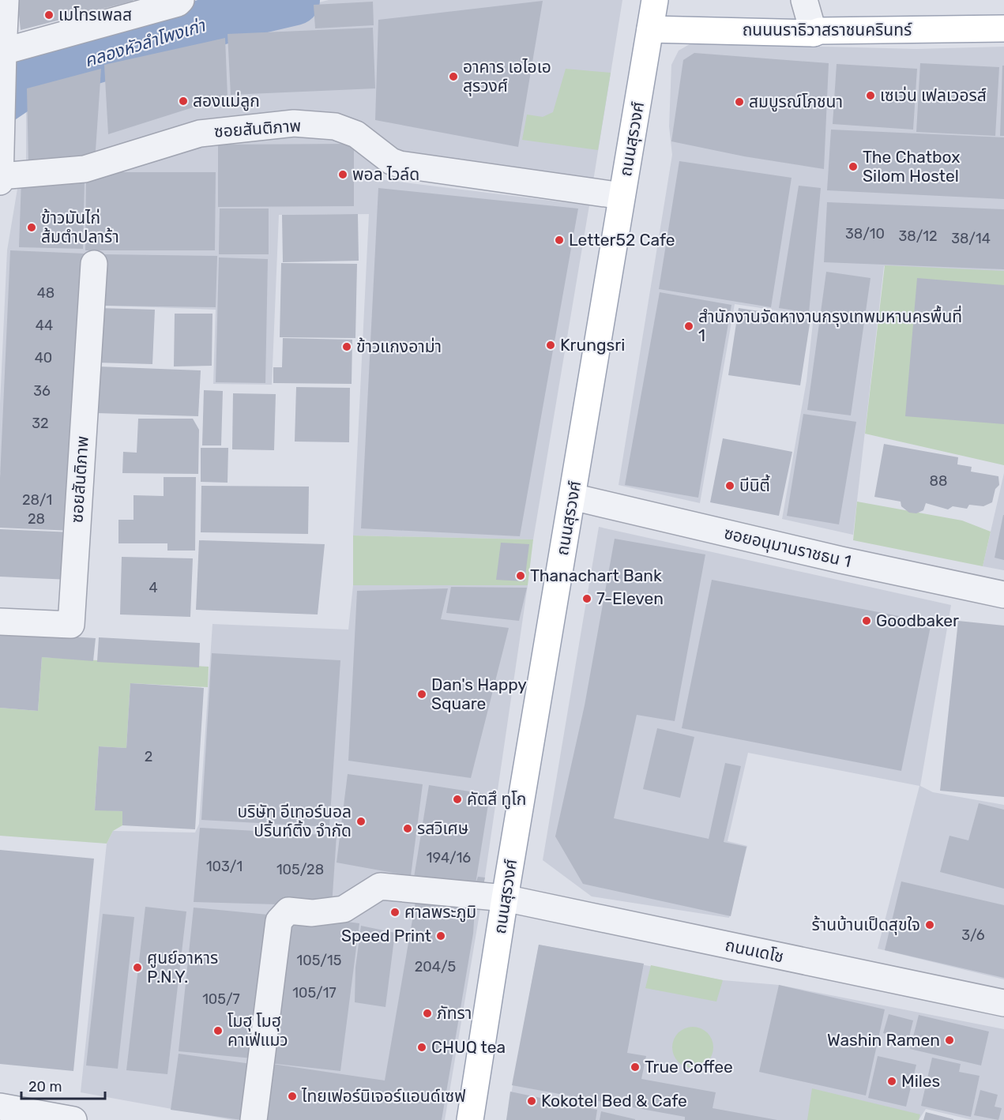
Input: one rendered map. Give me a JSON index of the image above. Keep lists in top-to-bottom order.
{
  "streets": {
    "main road": ["ถนนนราธิวาสราชนครินทร์", "ถนนสุรวงศ์"],
    "street": ["ซอยสันติภาพ", "ซอยอนุมานราชธน 1", "ถนนเดโช"]
  },
  "crossings": [
    ["ถนนนราธิวาสราชนครินทร์", "ถนนสุรวงศ์"],
    ["ซอยสันติภาพ", "ถนนสุรวงศ์"],
    ["ถนนสุรวงศ์", "ซอยอนุมานราชธน 1"],
    ["ถนนสุรวงศ์", "ถนนเดโช"]
  ],
  "water": ["คลองหัวลำโพงเก่า"],
  "places": [
    "เมโทรเพลส",
    "อาคาร เอไอเอ สุรวงศ์",
    "เซเว่น เฟลเวอรส์",
    "สองแม่ลูก",
    "สมบูรณ์โภชนา",
    "The Chatbox Silom Hostel",
    "พอล ไวล์ด",
    "ข้าวมันไก่ ส้มตำปลาร้า",
    "Letter52 Cafe",
    "สำนักงานจัดหางานกรุงเทพมหานครพื้นที่ 1",
    "Krungsri",
    "ข้าวแกงอาม่า",
    "บีนิตี้",
    "Thanachart Bank",
    "7-Eleven",
    "Goodbaker",
    "Dan's Happy Square",
    "คัตสึ ทูโก",
    "บริษัท อีเทอร์นอล ปริ้นท์ติ้ง จำกัด",
    "รสวิเศษ",
    "ศาลพระภูมิ",
    "ร้านบ้านเป็ดสุขใจ",
    "Speed Print",
    "ศูนย์อาหาร P.N.Y.",
    "ภัทรา",
    "โมฮุ โมฮุ คาเฟ่แมว",
    "Washin Ramen",
    "CHUQ tea",
    "True Coffee",
    "Miles",
    "ไทยเฟอร์นิเจอร์แอนด์เซฟ",
    "Kokotel Bed & Cafe"
  ],
  "house_numbers": [
    "38/10",
    "38/12",
    "38/14",
    "48",
    "44",
    "40",
    "36",
    "32",
    "88",
    "28/1",
    "28",
    "4",
    "2",
    "194/16",
    "103/1",
    "105/28",
    "3/6",
    "105/15",
    "204/5",
    "105/17",
    "105/7"
  ],
  "scale_bar": "20 m"
}
